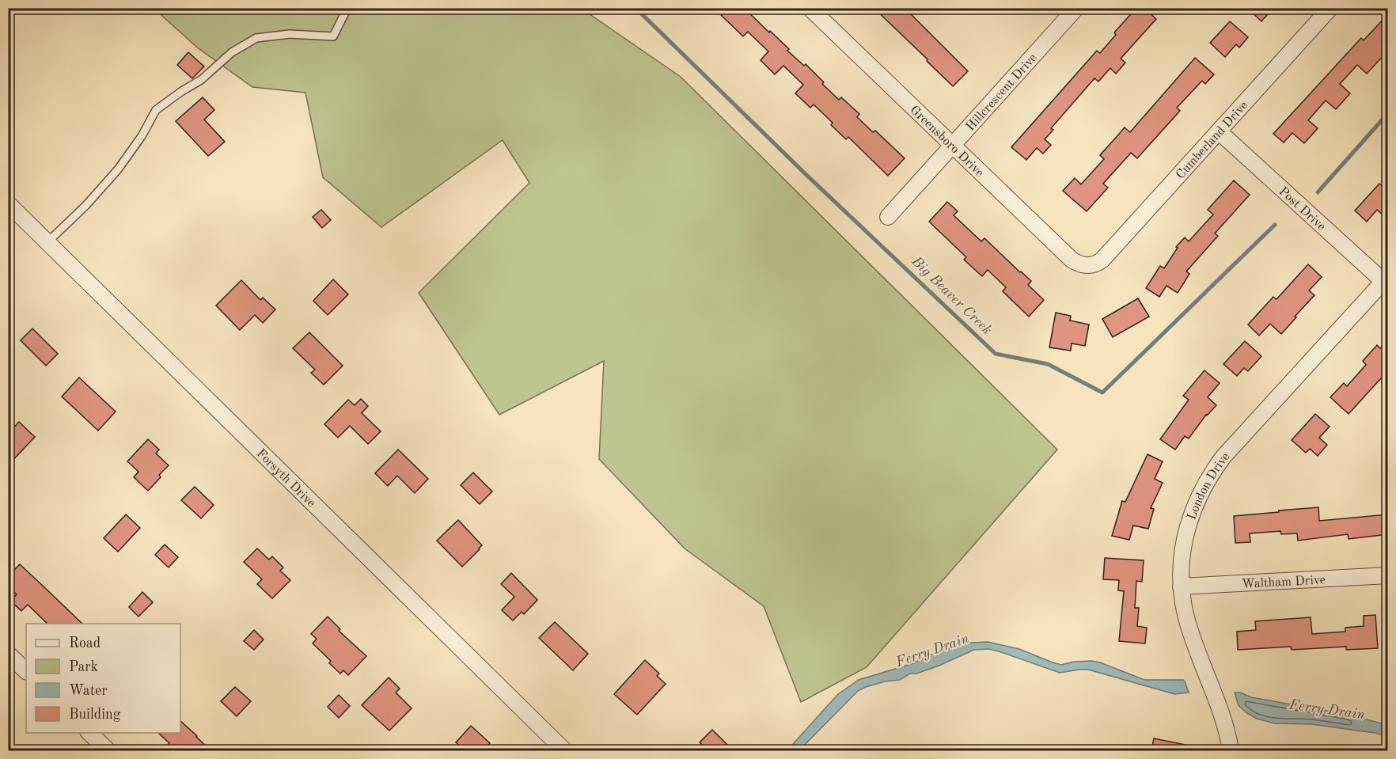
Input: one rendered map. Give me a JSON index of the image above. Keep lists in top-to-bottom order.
{
  "streets": {
    "street": [
      "Hillcrescent Drive",
      "Cumberland Drive",
      "Greensboro Drive",
      "Post Drive",
      "Forsyth Drive",
      "London Drive",
      "Waltham Drive"
    ]
  },
  "crossings": [
    ["Hillcrescent Drive", "Greensboro Drive"],
    ["Cumberland Drive", "Greensboro Drive"],
    ["Cumberland Drive", "Post Drive"],
    ["Post Drive", "London Drive"],
    ["London Drive", "Waltham Drive"]
  ],
  "water": ["Big Beaver Creek", "Ferry Drain"],
  "legend": [
    "Road",
    "Park",
    "Water",
    "Building"
  ]
}
